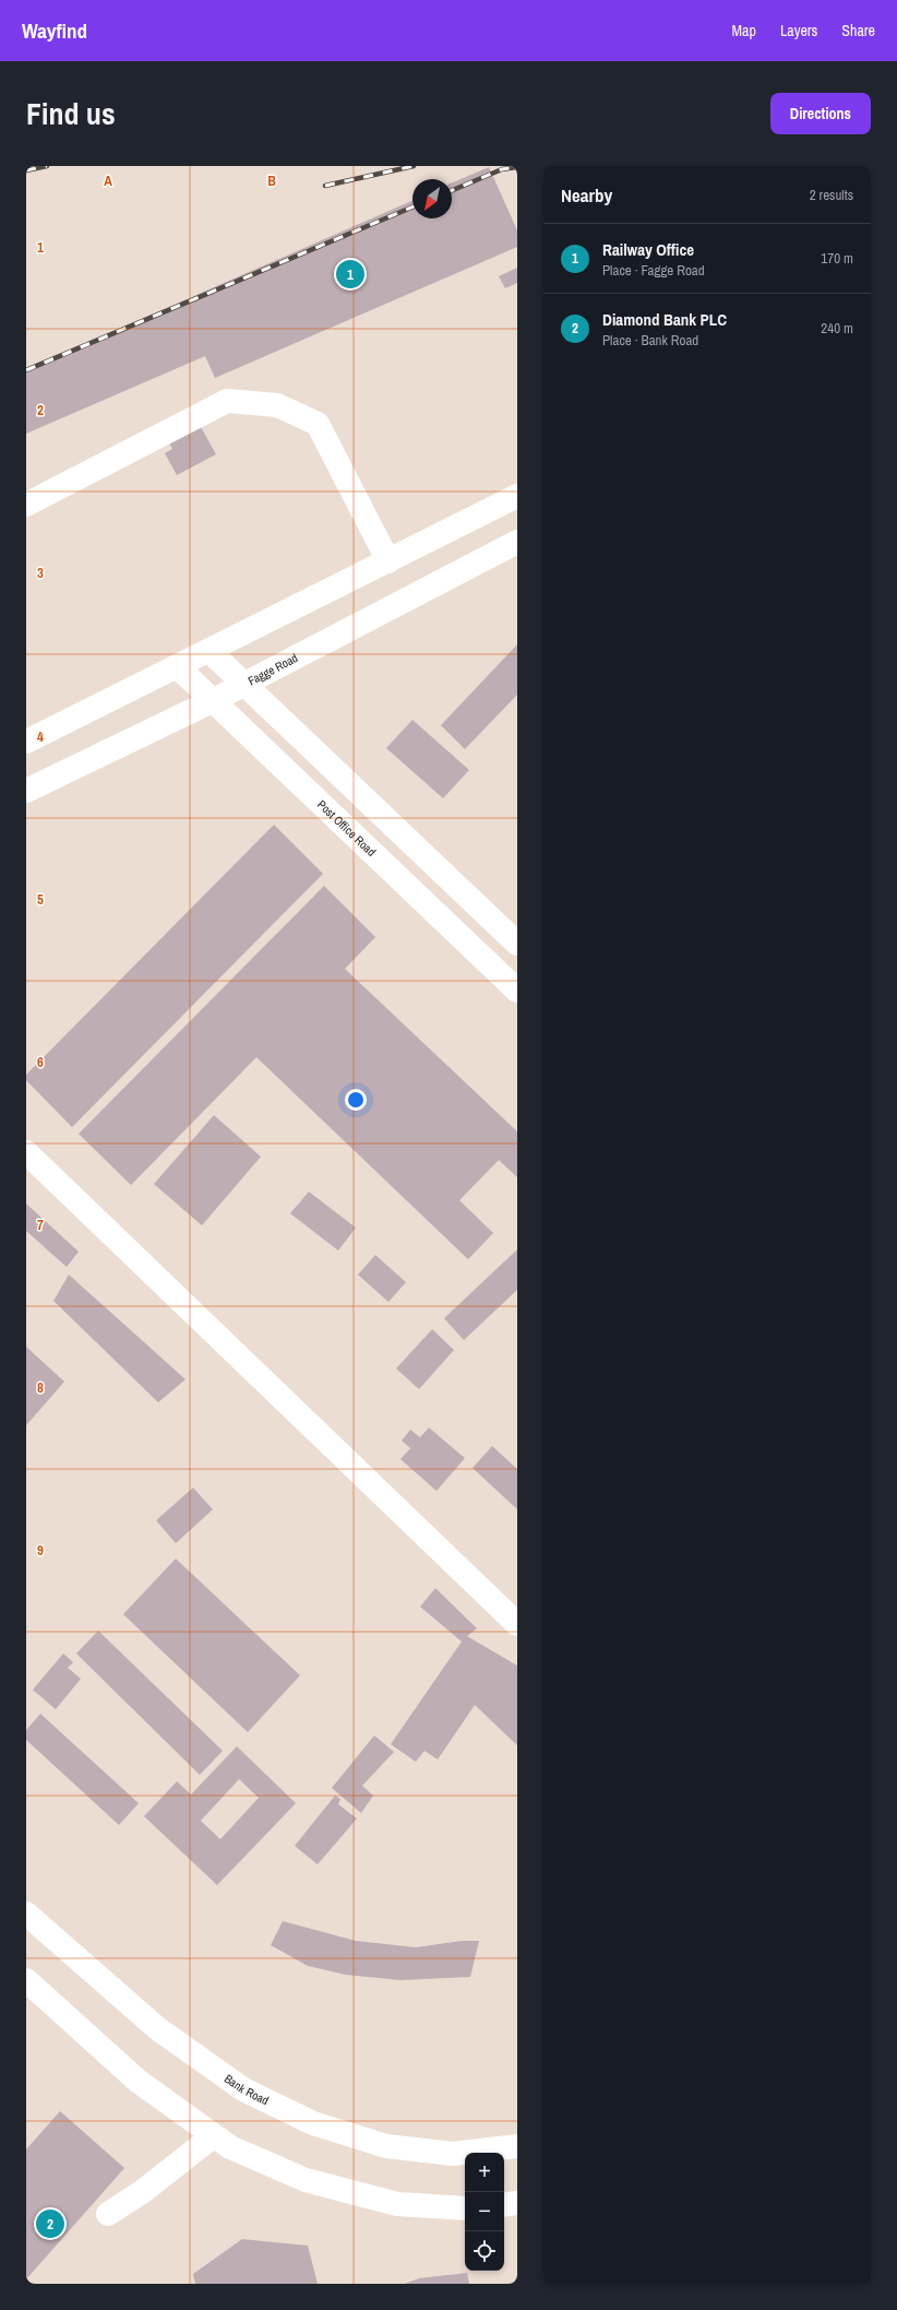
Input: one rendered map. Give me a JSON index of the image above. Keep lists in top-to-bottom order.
{
  "streets": {
    "street": ["Fagge Road", "Post Office Road", "Bank Road"]
  },
  "crossings": [
    ["Fagge Road", "Post Office Road"]
  ],
  "north": "bottom left",
  "page": {
    "header": "Wayfind",
    "nav": ["Map", "Layers", "Share"],
    "title": "Find us",
    "buttons": "Directions",
    "heading": ["Nearby", "2 results"],
    "list": [
      {
        "mark": "1",
        "name": "Railway Office",
        "note": "Place · Fagge Road",
        "value": "170 m"
      },
      {
        "mark": "2",
        "name": "Diamond Bank PLC",
        "note": "Place · Bank Road",
        "value": "240 m"
      }
    ],
    "pins": ["1", "2"],
    "map_buttons": ["+", "−"]
  },
  "grid": {
    "columns": ["A", "B"],
    "rows": [
      "1",
      "2",
      "3",
      "4",
      "5",
      "6",
      "7",
      "8",
      "9"
    ]
  }
}
